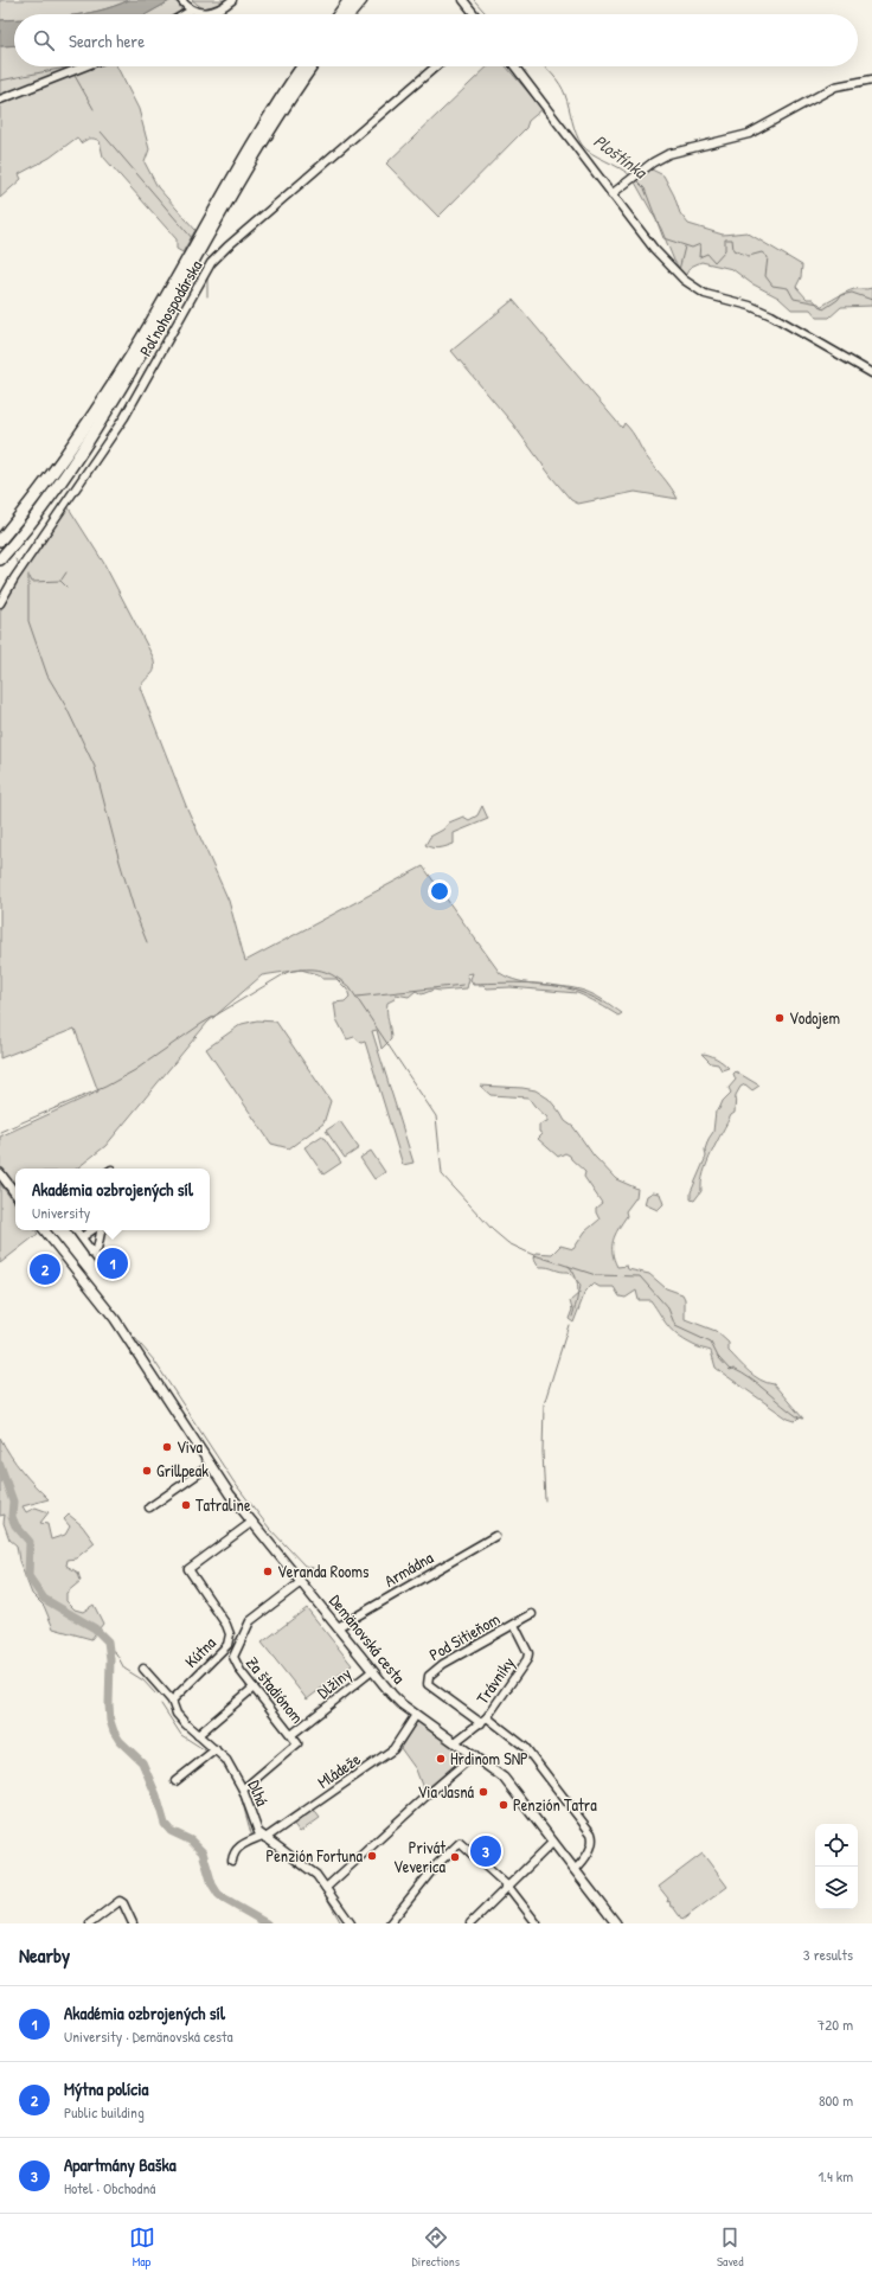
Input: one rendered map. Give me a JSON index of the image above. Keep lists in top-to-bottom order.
{
  "streets": {
    "main road": ["Demänovská cesta"],
    "street": [
      "Poľnohospodárska",
      "Armádna",
      "Pod Sitieňom",
      "Kútna",
      "Trávniky",
      "Dlžiny",
      "Za štadiónom",
      "Mládeže",
      "Dlhá"
    ]
  },
  "crossings": [
    ["Armádna", "Demänovská cesta"],
    ["Pod Sitieňom", "Demänovská cesta"],
    ["Pod Sitieňom", "Trávniky"],
    ["Demänovská cesta", "Kútna"],
    ["Demänovská cesta", "Trávniky"],
    ["Demänovská cesta", "Dlžiny"],
    ["Demänovská cesta", "Za štadiónom"],
    ["Demänovská cesta", "Mládeže"],
    ["Kútna", "Dlhá"],
    ["Dlžiny", "Za štadiónom"],
    ["Za štadiónom", "Dlhá"],
    ["Mládeže", "Dlhá"]
  ],
  "water": ["Ploštínka"],
  "places": [
    "Vodojem",
    "Viva",
    "Grillpeak",
    "Tatraline",
    "Veranda Rooms",
    "Hrdinom SNP",
    "Via Jasná",
    "Penzión Tatra",
    "Penzión Fortuna",
    "Privát Veverica"
  ],
  "page": {
    "search": "Search here",
    "popup": ["Akadémia ozbrojených síl", "University"],
    "pins": ["1", "2", "3"],
    "heading": ["Nearby", "3 results"],
    "list": [
      {
        "mark": "1",
        "name": "Akadémia ozbrojených síl",
        "note": "University · Demänovská cesta",
        "value": "720 m"
      },
      {
        "mark": "2",
        "name": "Mýtna polícia",
        "note": "Public building",
        "value": "800 m"
      },
      {
        "mark": "3",
        "name": "Apartmány Baška",
        "note": "Hotel · Obchodná",
        "value": "1.4 km"
      }
    ],
    "nav": ["Map", "Directions", "Saved"]
  }
}
